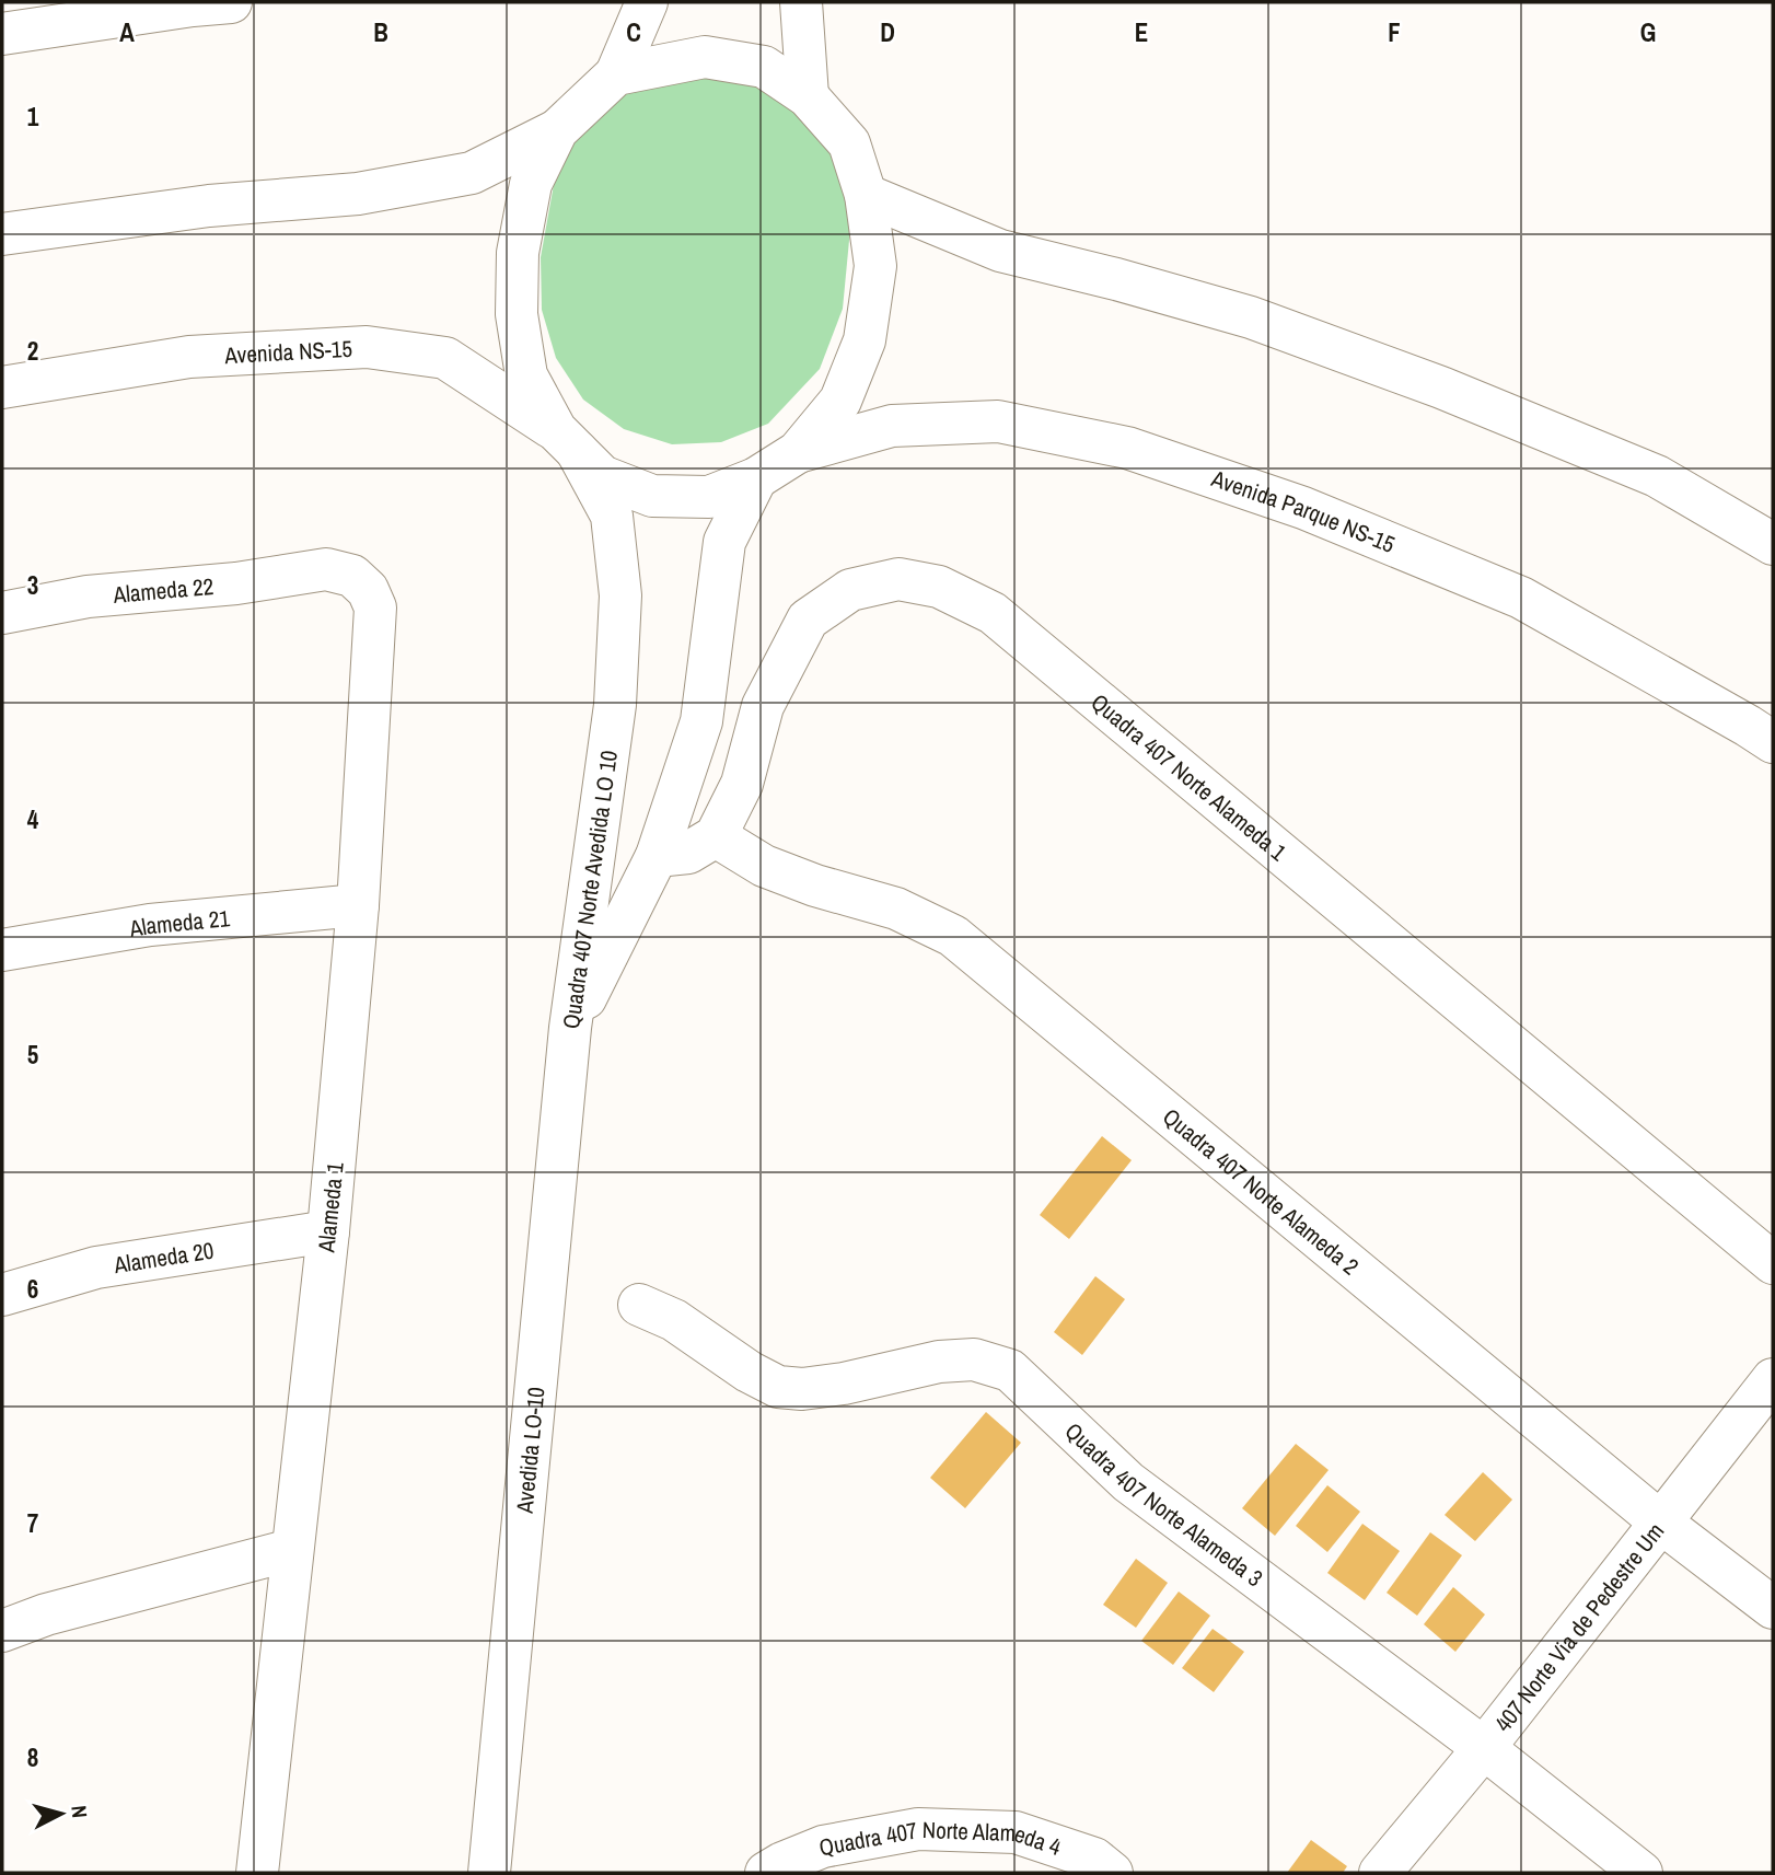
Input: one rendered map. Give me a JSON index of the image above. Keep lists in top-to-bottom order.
{
  "streets": {
    "street": [
      "Avenida NS-15",
      "Avenida Parque NS-15",
      "Alameda 22",
      "Quadra 407 Norte Alameda 1",
      "Quadra 407 Norte Avedida LO 10",
      "Alameda 21",
      "Quadra 407 Norte Alameda 2",
      "Alameda 1",
      "Alameda 20",
      "Avedida LO-10",
      "Quadra 407 Norte Alameda 3",
      "407 Norte Via de Pedestre Um",
      "Quadra 407 Norte Alameda 4"
    ]
  },
  "crossings": [
    ["Avenida NS-15", "Quadra 407 Norte Avedida LO 10"],
    ["Alameda 22", "Alameda 1"],
    ["Quadra 407 Norte Alameda 1", "Quadra 407 Norte Alameda 2"],
    ["Quadra 407 Norte Avedida LO 10", "Avedida LO-10"],
    ["Alameda 21", "Alameda 1"],
    ["Quadra 407 Norte Alameda 2", "407 Norte Via de Pedestre Um"],
    ["Alameda 1", "Alameda 20"],
    ["Quadra 407 Norte Alameda 3", "407 Norte Via de Pedestre Um"]
  ],
  "north": "right",
  "grid": {
    "columns": [
      "A",
      "B",
      "C",
      "D",
      "E",
      "F",
      "G"
    ],
    "rows": [
      "1",
      "2",
      "3",
      "4",
      "5",
      "6",
      "7",
      "8"
    ]
  }
}
